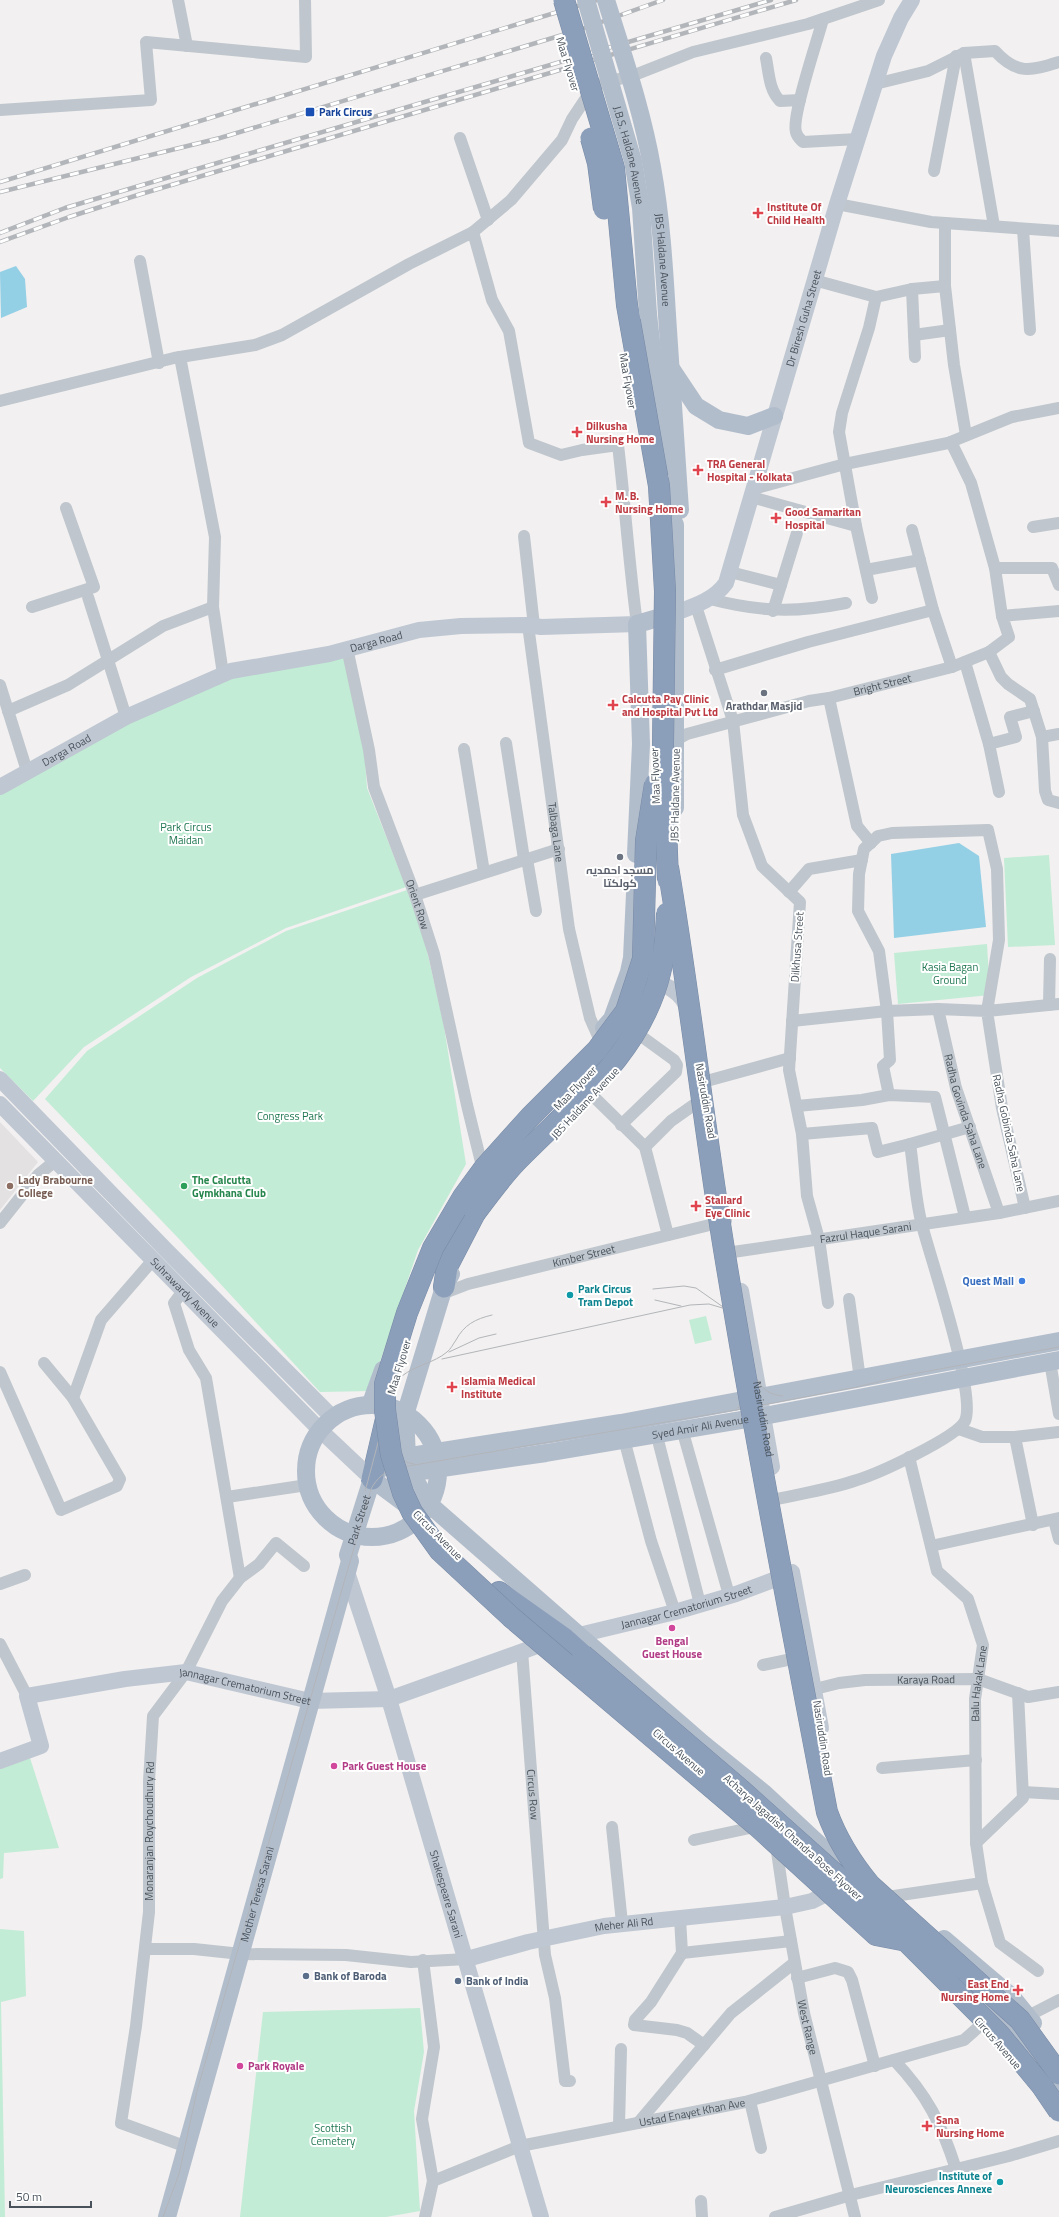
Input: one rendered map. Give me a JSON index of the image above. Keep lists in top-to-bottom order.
{
  "streets": {
    "highway": ["Maa Flyover", "Acharya Jagadish Chandra Bose Flyover"],
    "main road": [
      "J.B.S. Haldane Avenue",
      "JBS Haldane Avenue",
      "Dr Biresh Guha Street",
      "Darga Road",
      "Nasiruddin Road",
      "Suhrawardy Avenue",
      "Syed Amir Ali Avenue",
      "Park Street",
      "Circus Avenue",
      "Jannagar Crematorium Street",
      "Shakespeare Sarani",
      "Mother Teresa Sarani",
      "Meher Ali Rd"
    ],
    "street": [
      "Bright Street",
      "Talbaga Lane",
      "Orient Row",
      "Dilkhusa Street",
      "Radha Govinda Saha Lane",
      "Radha Gobinda Saha Lane",
      "Fazrul Haque Sarani",
      "Kimber Street",
      "Karaya Road",
      "Balu Hakak Lane",
      "Circus Row",
      "Monaranjan Roychoudhury Rd",
      "West Range",
      "Ustad Enayet Khan Ave"
    ]
  },
  "crossings": [
    ["Maa Flyover", "JBS Haldane Avenue"],
    ["Maa Flyover", "Darga Road"],
    ["Maa Flyover", "Talbaga Lane"],
    ["Maa Flyover", "Orient Row"],
    ["Maa Flyover", "Kimber Street"],
    ["Maa Flyover", "Suhrawardy Avenue"],
    ["Maa Flyover", "Park Street"],
    ["Maa Flyover", "Circus Avenue"],
    ["J.B.S. Haldane Avenue", "JBS Haldane Avenue"],
    ["JBS Haldane Avenue", "Dr Biresh Guha Street"],
    ["JBS Haldane Avenue", "Bright Street"],
    ["JBS Haldane Avenue", "Nasiruddin Road"],
    ["JBS Haldane Avenue", "Kimber Street"],
    ["JBS Haldane Avenue", "Circus Avenue"],
    ["Dr Biresh Guha Street", "Dilkhusa Street"],
    ["Darga Road", "Talbaga Lane"],
    ["Darga Road", "Orient Row"],
    ["Bright Street", "Dilkhusa Street"],
    ["Dilkhusa Street", "Fazrul Haque Sarani"],
    ["Nasiruddin Road", "Fazrul Haque Sarani"],
    ["Nasiruddin Road", "Kimber Street"],
    ["Nasiruddin Road", "Syed Amir Ali Avenue"],
    ["Nasiruddin Road", "Circus Avenue"],
    ["Nasiruddin Road", "Jannagar Crematorium Street"],
    ["Nasiruddin Road", "Karaya Road"],
    ["Nasiruddin Road", "Acharya Jagadish Chandra Bose Flyover"],
    ["Nasiruddin Road", "Meher Ali Rd"],
    ["Radha Govinda Saha Lane", "Fazrul Haque Sarani"],
    ["Radha Gobinda Saha Lane", "Fazrul Haque Sarani"],
    ["Suhrawardy Avenue", "Park Street"],
    ["Suhrawardy Avenue", "Circus Avenue"],
    ["Park Street", "Circus Avenue"],
    ["Park Street", "Shakespeare Sarani"],
    ["Park Street", "Mother Teresa Sarani"],
    ["Circus Avenue", "Jannagar Crematorium Street"],
    ["Circus Avenue", "Acharya Jagadish Chandra Bose Flyover"],
    ["Circus Avenue", "Meher Ali Rd"],
    ["Circus Avenue", "West Range"],
    ["Circus Avenue", "Ustad Enayet Khan Ave"],
    ["Jannagar Crematorium Street", "Circus Row"],
    ["Jannagar Crematorium Street", "Monaranjan Roychoudhury Rd"],
    ["Jannagar Crematorium Street", "Shakespeare Sarani"],
    ["Jannagar Crematorium Street", "Mother Teresa Sarani"],
    ["Karaya Road", "Balu Hakak Lane"],
    ["Circus Row", "Meher Ali Rd"],
    ["Monaranjan Roychoudhury Rd", "Mother Teresa Sarani"],
    ["Shakespeare Sarani", "Mother Teresa Sarani"],
    ["Shakespeare Sarani", "Meher Ali Rd"],
    ["Shakespeare Sarani", "Ustad Enayet Khan Ave"],
    ["Meher Ali Rd", "West Range"],
    ["West Range", "Ustad Enayet Khan Ave"]
  ],
  "parks": [
    "Park Circus Maidan",
    "Kasia Bagan Ground",
    "Congress Park",
    "Scottish Cemetery"
  ],
  "places": {
    "transit": ["Park Circus"],
    "health": [
      "Institute Of Child Health",
      "Dilkusha Nursing Home",
      "TRA General Hospital - Kolkata",
      "M. B. Nursing Home",
      "Good Samaritan Hospital",
      "Calcutta Pay Clinic and Hospital Pvt Ltd",
      "Stallard Eye Clinic",
      "Islamia Medical Institute",
      "East End Nursing Home",
      "Sana Nursing Home"
    ],
    "other": [
      "Arathdar Masjid",
      "مسجد احمدیہ کولکتا",
      "Lady Brabourne College",
      "The Calcutta Gymkhana Club",
      "Quest Mall",
      "Park Circus Tram Depot",
      "Bengal Guest House",
      "Park Guest House",
      "Bank of Baroda",
      "Bank of India",
      "Park Royale",
      "Institute of Neurosciences Annexe"
    ]
  },
  "scale_bar": "50 m"
}
